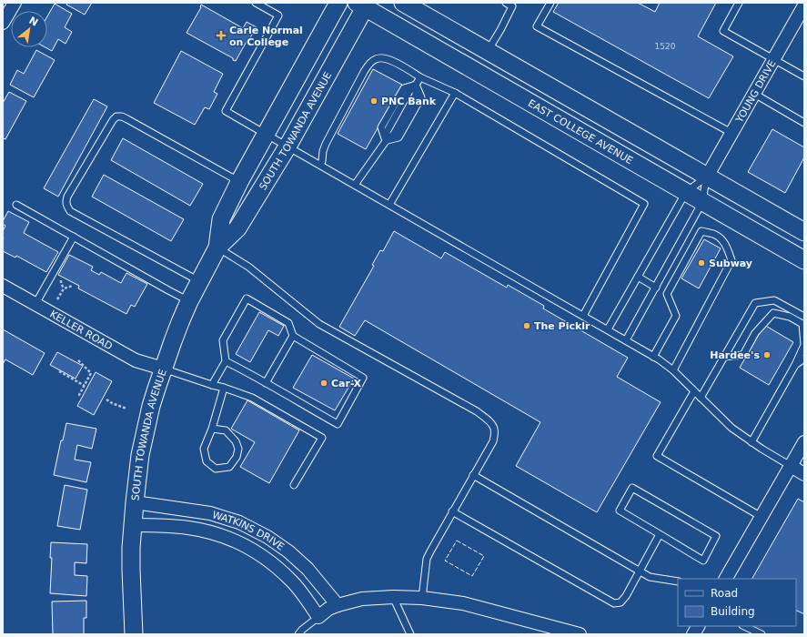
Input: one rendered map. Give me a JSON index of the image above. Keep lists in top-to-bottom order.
{
  "streets": {
    "main road": ["SOUTH TOWANDA AVENUE", "EAST COLLEGE AVENUE"],
    "street": ["YOUNG DRIVE", "KELLER ROAD", "WATKINS DRIVE"]
  },
  "crossings": [
    ["SOUTH TOWANDA AVENUE", "EAST COLLEGE AVENUE"],
    ["SOUTH TOWANDA AVENUE", "KELLER ROAD"],
    ["SOUTH TOWANDA AVENUE", "WATKINS DRIVE"]
  ],
  "places": {
    "health": ["Carle Normal on College"],
    "other": [
      "PNC Bank",
      "Subway",
      "The Picklr",
      "Hardee's",
      "Car-X"
    ]
  },
  "house_numbers": ["1520"],
  "legend": ["Road", "Building"],
  "north": "top right"
}
